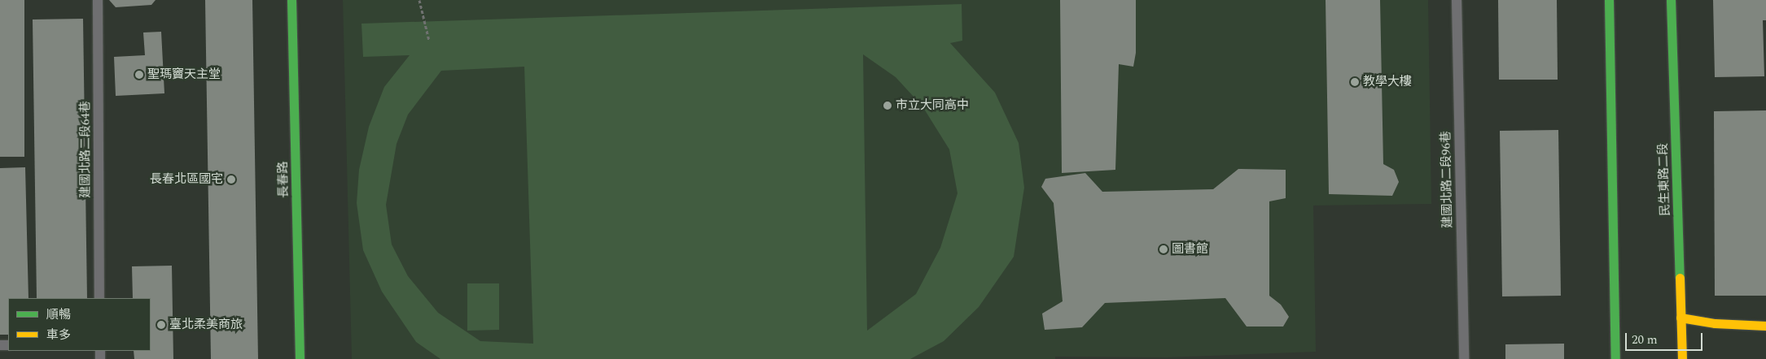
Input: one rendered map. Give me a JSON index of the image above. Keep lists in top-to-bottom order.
{
  "streets": {
    "street": ["長春路", "民生東路二段"],
    "lane": ["建國北路二段64巷", "建國北路二段96巷"]
  },
  "places": [
    "聖瑪竇天主堂",
    "教學大樓",
    "市立大同高中",
    "長春北區國宅",
    "圖書館",
    "臺北柔美商旅"
  ],
  "legend": ["順暢", "車多"],
  "scale_bar": "20 m"
}
